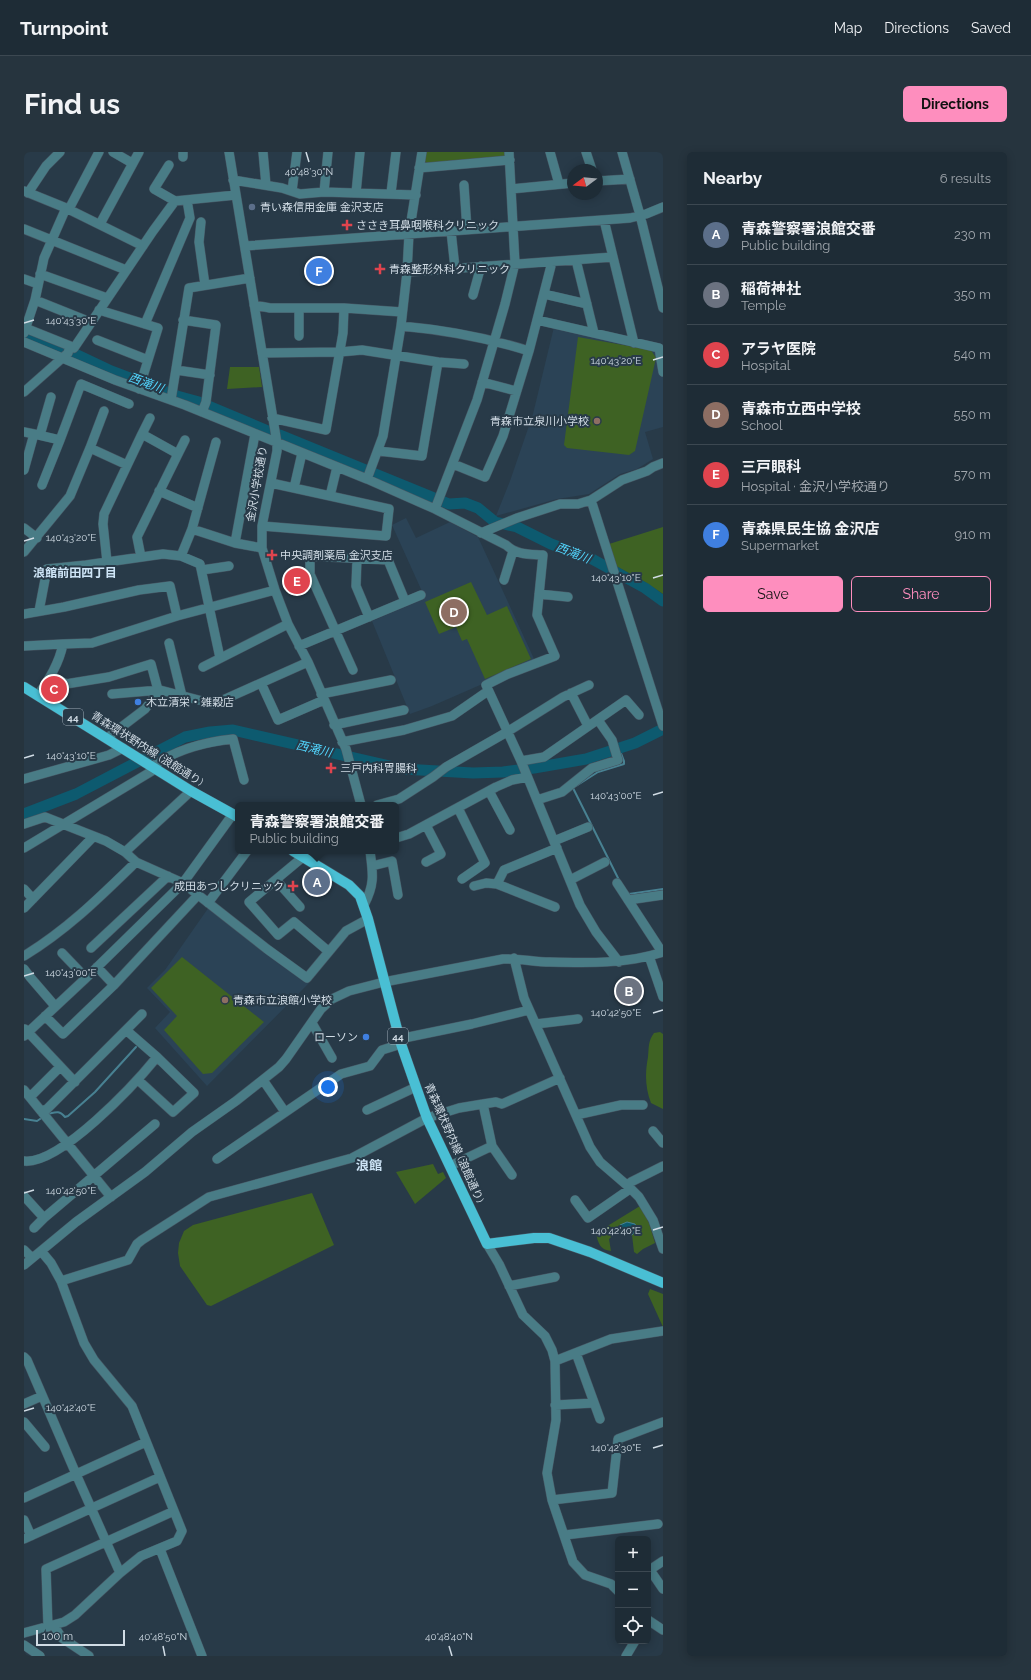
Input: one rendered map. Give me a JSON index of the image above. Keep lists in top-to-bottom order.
{
  "streets": {
    "main road": ["44", "青森環状野内線 (浪館通り)"],
    "street": ["金沢小学校通り"]
  },
  "districts": ["浪館前田四丁目", "浪館"],
  "water": ["西滝川"],
  "places": {
    "other": [
      "青い森信用金庫 金沢支店",
      "青森市立泉川小学校",
      "木立清栄・雑穀店",
      "青森市立浪館小学校",
      "ローソン"
    ],
    "health": [
      "ささき耳鼻咽喉科クリニック",
      "青森整形外科クリニック",
      "中央調剤薬局 金沢支店",
      "三戸内科胃腸科",
      "成田あつしクリニック"
    ]
  },
  "scale_bar": "100 m",
  "north": "left",
  "page": {
    "header": "Turnpoint",
    "nav": ["Map", "Directions", "Saved"],
    "buttons": [
      "Directions",
      ["Save", "Share"]
    ],
    "title": "Find us",
    "heading": ["Nearby", "6 results"],
    "list": [
      {
        "mark": "A",
        "name": "青森警察署浪館交番",
        "note": "Public building",
        "value": "230 m"
      },
      {
        "mark": "B",
        "name": "稲荷神社",
        "note": "Temple",
        "value": "350 m"
      },
      {
        "mark": "C",
        "name": "アラヤ医院",
        "note": "Hospital",
        "value": "540 m"
      },
      {
        "mark": "D",
        "name": "青森市立西中学校",
        "note": "School",
        "value": "550 m"
      },
      {
        "mark": "E",
        "name": "三戸眼科",
        "note": "Hospital · 金沢小学校通り",
        "value": "570 m"
      },
      {
        "mark": "F",
        "name": "青森県民生協 金沢店",
        "note": "Supermarket",
        "value": "910 m"
      }
    ],
    "pins": [
      "F",
      "E",
      "D",
      "C",
      "A",
      "B"
    ],
    "popup": ["青森警察署浪館交番", "Public building"],
    "map_buttons": ["+", "−"],
    "scale": "100 m"
  },
  "coordinates": [
    "40°48'30\"N",
    "140°43'30\"E",
    "140°43'20\"E",
    "140°43'10\"E",
    "140°43'00\"E",
    "140°42'50\"E",
    "140°42'40\"E",
    "140°42'30\"E",
    "40°48'50\"N",
    "40°48'40\"N"
  ]
}
